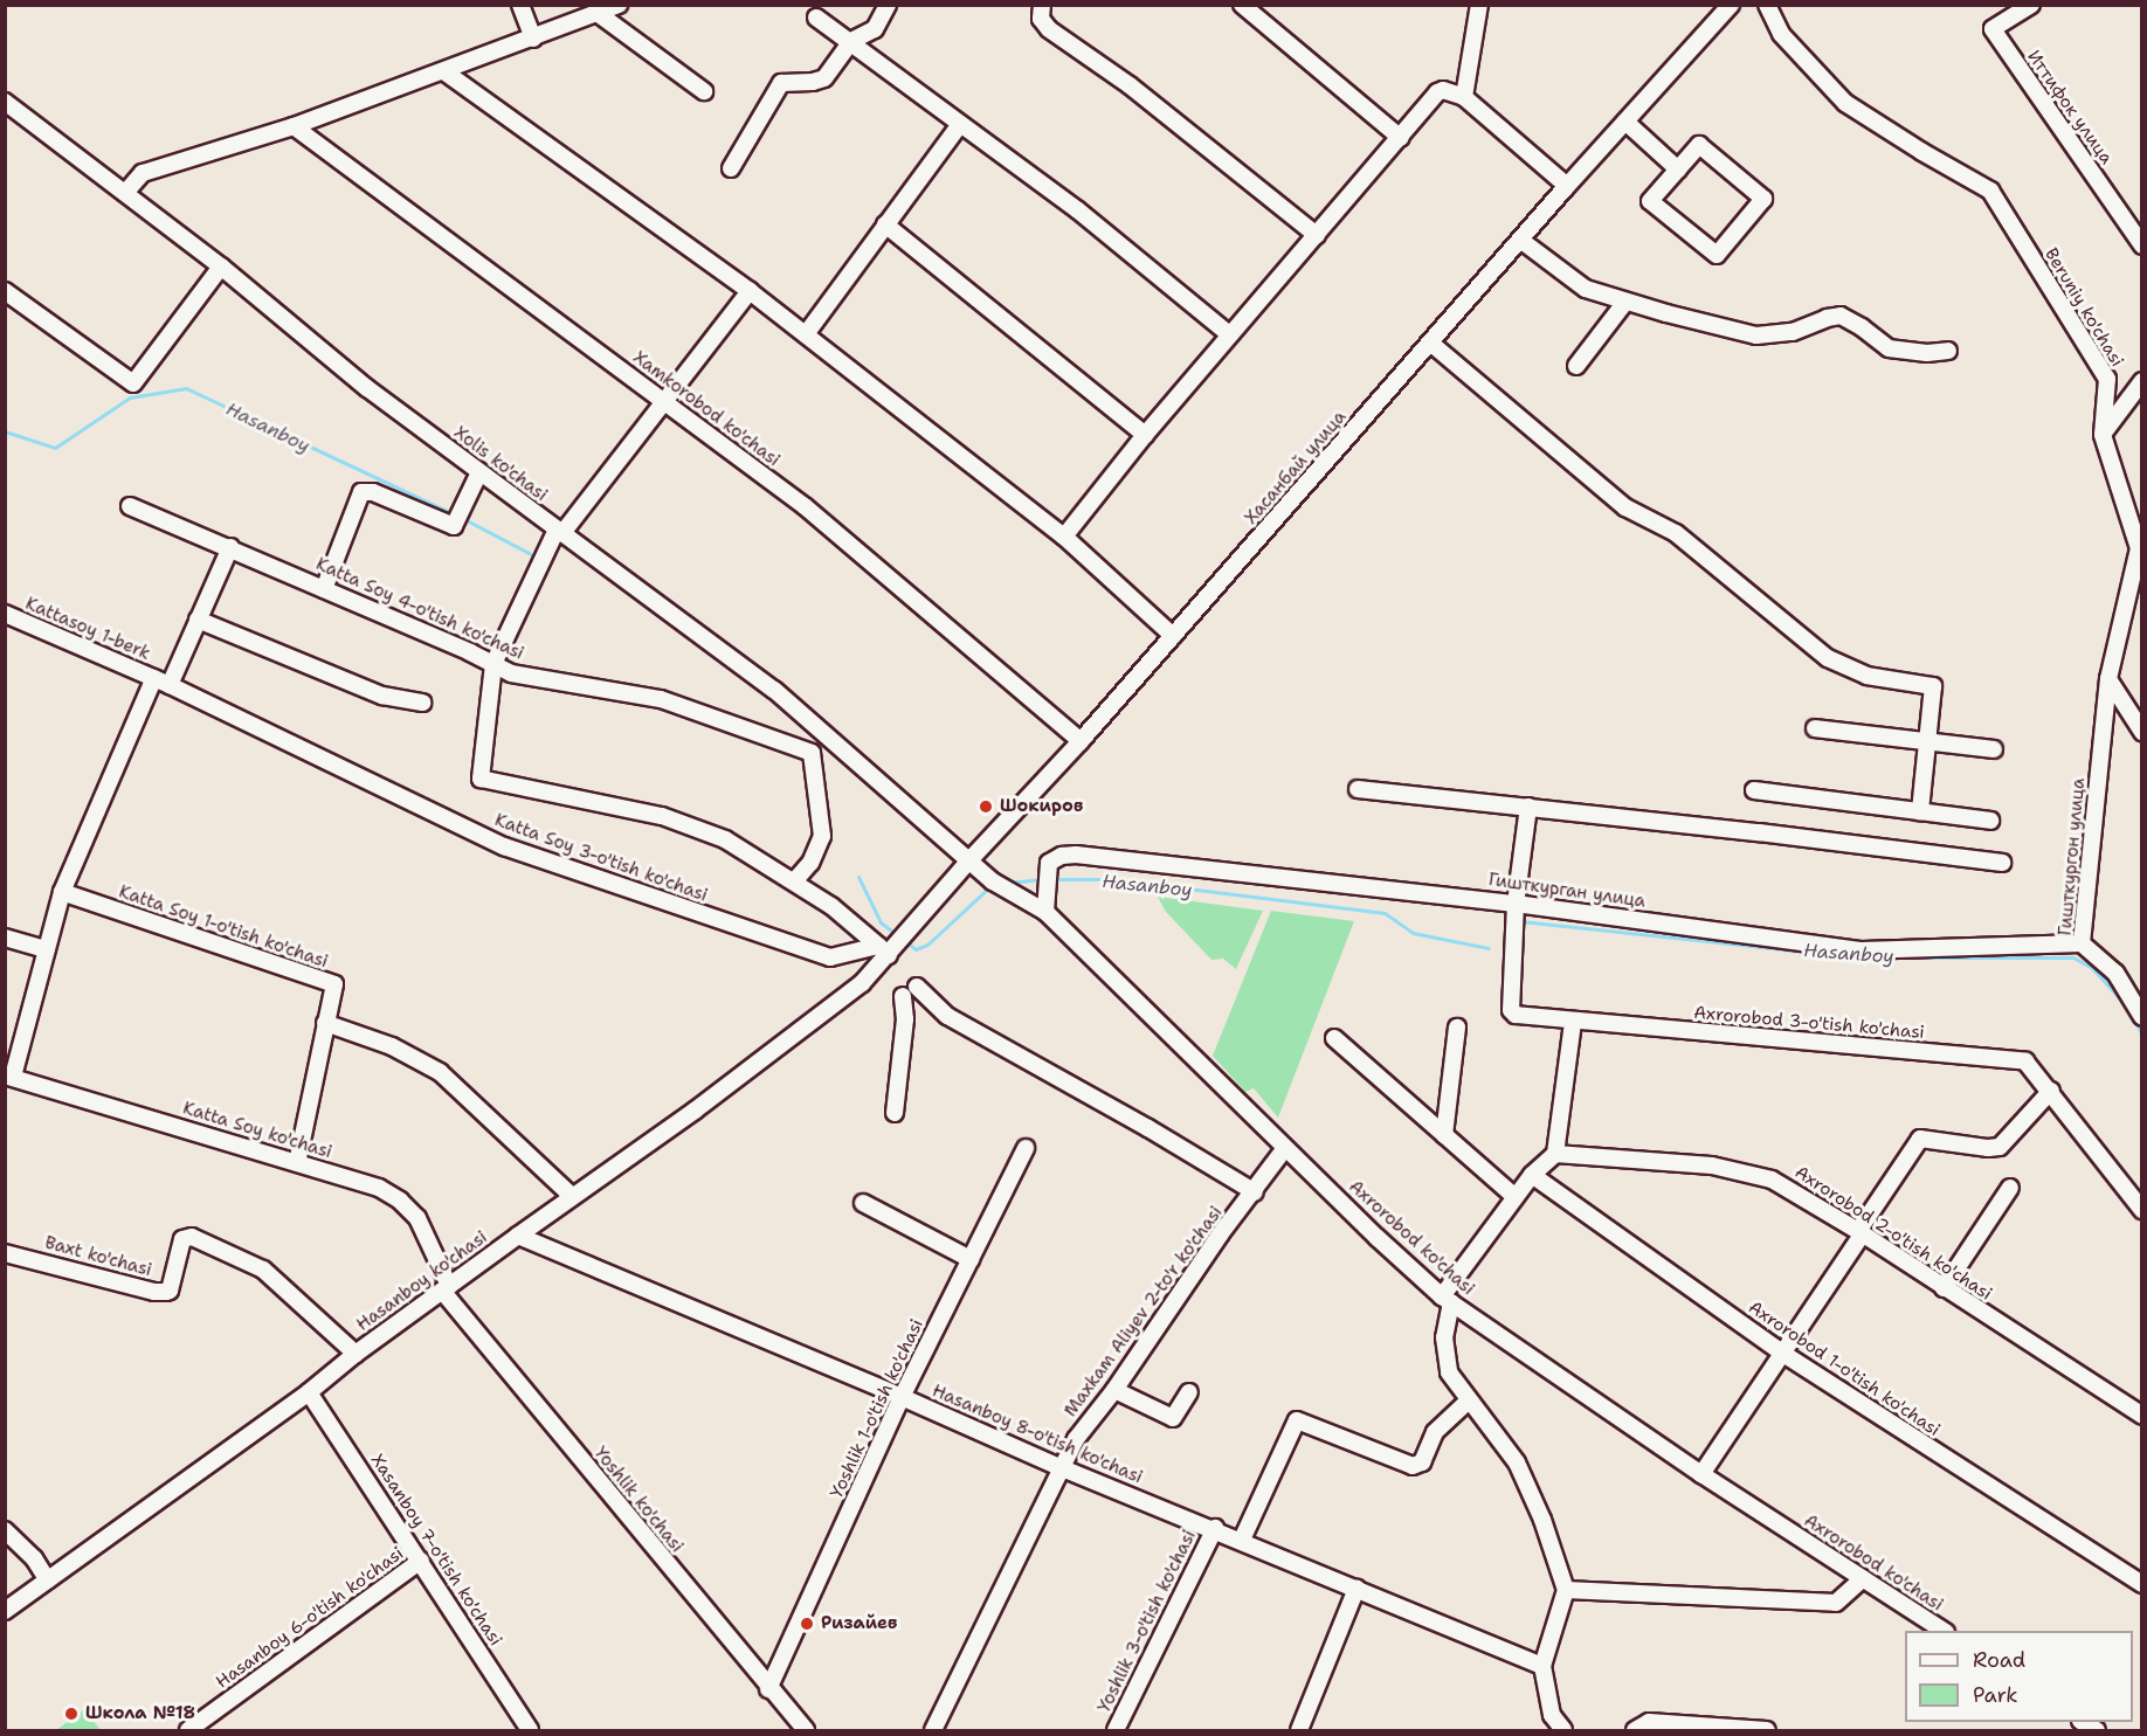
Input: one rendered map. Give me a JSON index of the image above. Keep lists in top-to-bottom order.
{
  "streets": {
    "street": [
      "Иттифок улица",
      "Beruniy ko'chasi",
      "Xamkorobod ko'chasi",
      "Xolis ko'chasi",
      "Хасанбай улица",
      "Katta Soy 4-o'tish ko'chasi",
      "Kattasoy 1-berk",
      "Гишткургон улица",
      "Katta Soy 3-o'tish ko'chasi",
      "Гишткурган улица",
      "Katta Soy 1-o'tish ko'chasi",
      "Axrorobod 3-o'tish ko'chasi",
      "Katta Soy ko'chasi",
      "Axrorobod 2-o'tish ko'chasi",
      "Axrorobod ko'chasi",
      "Baxt ko'chasi",
      "Hasanboy ko'chasi",
      "Maxkam Aliyev 2-to'r ko'chasi",
      "Axrorobod 1-o'tish ko'chasi",
      "Yoshlik 1-o'tish ko'chasi",
      "Hasanboy 8-o'tish ko'chasi",
      "Yoshlik ko'chasi",
      "Xasanboy 7-o'tish ko'chasi",
      "Hasanboy 6-o'tish ko'chasi",
      "Yoshlik 3-o'tish ko'chasi"
    ]
  },
  "crossings": [
    ["Beruniy ko'chasi", "Гишткургон улица"],
    ["Xamkorobod ko'chasi", "Хасанбай улица"],
    ["Xolis ko'chasi", "Хасанбай улица"],
    ["Xolis ko'chasi", "Axrorobod ko'chasi"],
    ["Хасанбай улица", "Katta Soy 3-o'tish ko'chasi"],
    ["Хасанбай улица", "Axrorobod ko'chasi"],
    ["Хасанбай улица", "Hasanboy ko'chasi"],
    ["Kattasoy 1-berk", "Katta Soy 3-o'tish ko'chasi"],
    ["Гишткургон улица", "Гишткурган улица"],
    ["Гишткурган улица", "Axrorobod 3-o'tish ko'chasi"],
    ["Гишткурган улица", "Axrorobod ko'chasi"],
    ["Katta Soy 1-o'tish ko'chasi", "Katta Soy ko'chasi"],
    ["Katta Soy ko'chasi", "Hasanboy ko'chasi"],
    ["Katta Soy ko'chasi", "Yoshlik ko'chasi"],
    ["Axrorobod ko'chasi", "Maxkam Aliyev 2-to'r ko'chasi"],
    ["Baxt ko'chasi", "Hasanboy ko'chasi"],
    ["Hasanboy ko'chasi", "Hasanboy 8-o'tish ko'chasi"],
    ["Hasanboy ko'chasi", "Yoshlik ko'chasi"],
    ["Hasanboy ko'chasi", "Xasanboy 7-o'tish ko'chasi"],
    ["Maxkam Aliyev 2-to'r ko'chasi", "Hasanboy 8-o'tish ko'chasi"],
    ["Yoshlik 1-o'tish ko'chasi", "Hasanboy 8-o'tish ko'chasi"],
    ["Yoshlik 1-o'tish ko'chasi", "Yoshlik ko'chasi"],
    ["Hasanboy 8-o'tish ko'chasi", "Yoshlik 3-o'tish ko'chasi"],
    ["Xasanboy 7-o'tish ko'chasi", "Hasanboy 6-o'tish ko'chasi"]
  ],
  "water": ["Hasanboy"],
  "places": ["Шокиров", "Ризайев", "Школа №18"],
  "legend": ["Road", "Park"]
}
